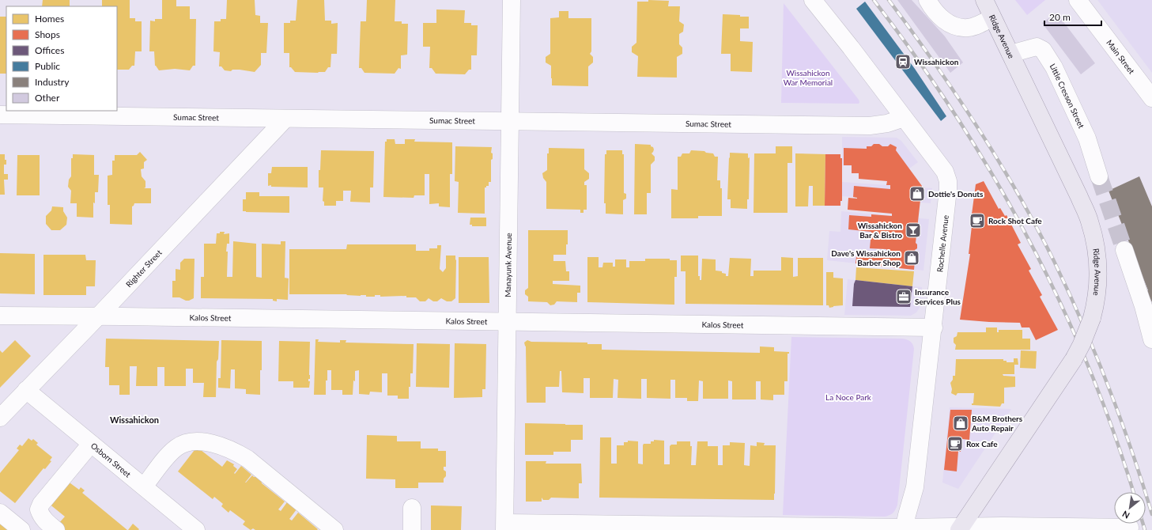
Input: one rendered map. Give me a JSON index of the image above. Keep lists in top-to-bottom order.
{
  "streets": {
    "main road": ["Ridge Avenue"],
    "street": [
      "Main Street",
      "Little Cresson Street",
      "Sumac Street",
      "Rochelle Avenue",
      "Manayunk Avenue",
      "Righter Street",
      "Kalos Street",
      "Osborn Street"
    ]
  },
  "crossings": [
    ["Ridge Avenue", "Little Cresson Street"],
    ["Sumac Street", "Rochelle Avenue"],
    ["Sumac Street", "Manayunk Avenue"],
    ["Sumac Street", "Righter Street"],
    ["Rochelle Avenue", "Kalos Street"],
    ["Manayunk Avenue", "Kalos Street"],
    ["Righter Street", "Kalos Street"],
    ["Righter Street", "Osborn Street"]
  ],
  "districts": ["Wissahickon"],
  "parks": ["Wissahickon War Memorial", "La Noce Park"],
  "places": {
    "station": ["Wissahickon"],
    "shop": ["Dottie's Donuts", "Dave's Wissahickon Barber Shop", "B&M Brothers Auto Repair"],
    "cafe": ["Rock Shot Cafe", "Rox Cafe"],
    "bar": ["Wissahickon Bar & Bistro"],
    "office": ["Insurance Services Plus"]
  },
  "legend": [
    "Homes",
    "Shops",
    "Offices",
    "Public",
    "Industry",
    "Other"
  ],
  "scale_bar": "20 m",
  "north": "bottom left"
}
